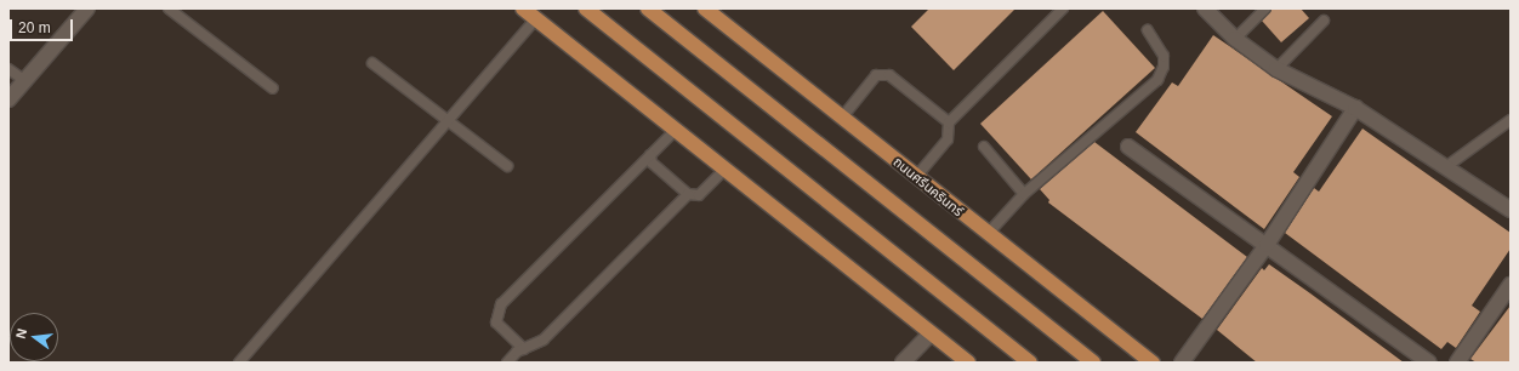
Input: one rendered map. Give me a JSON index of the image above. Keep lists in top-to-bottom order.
{
  "streets": {
    "main road": ["ถนนศรีนครินทร์"]
  },
  "scale_bar": "20 m",
  "north": "left"
}
